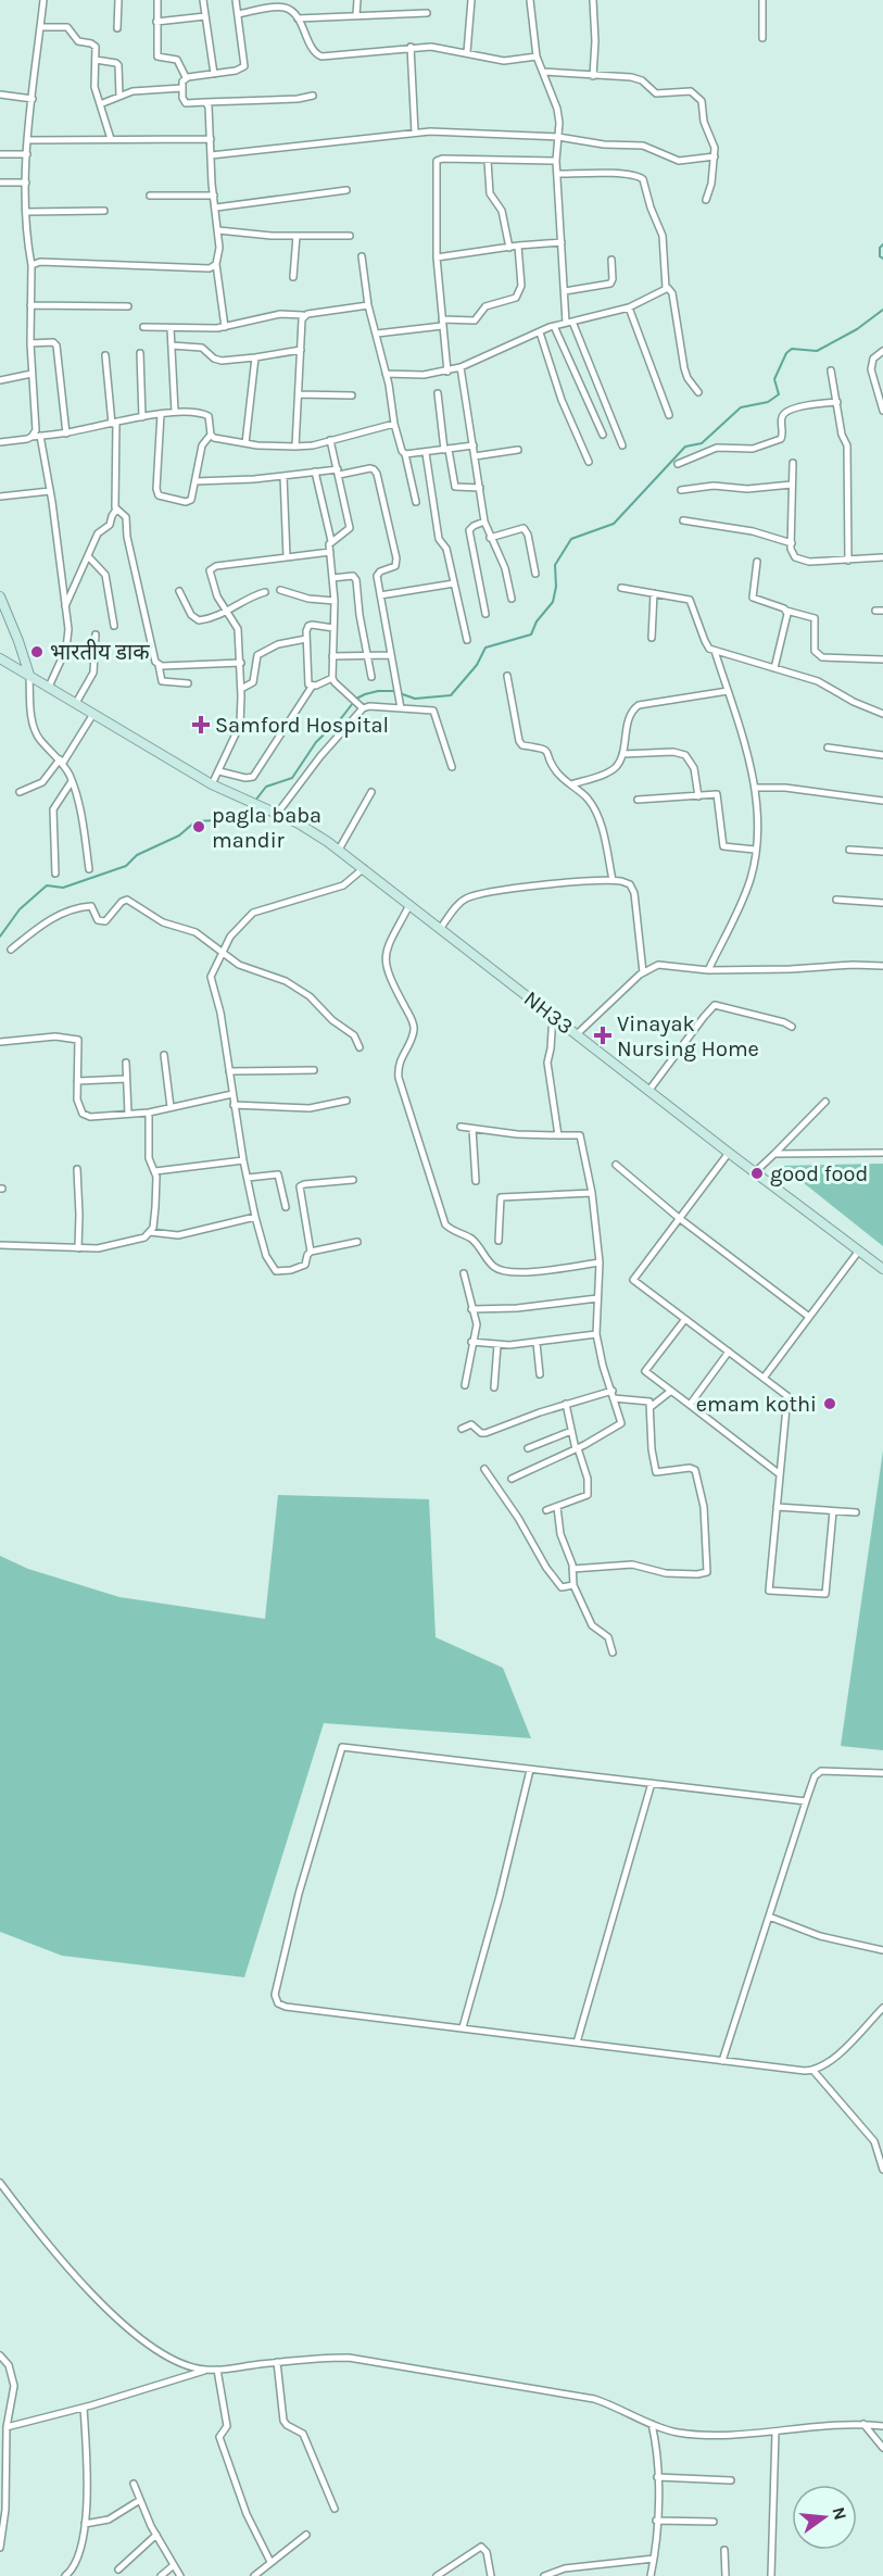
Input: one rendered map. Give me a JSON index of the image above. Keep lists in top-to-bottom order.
{
  "streets": {
    "main road": ["NH33"]
  },
  "places": {
    "other": [
      "भारतीय डाक",
      "pagla baba mandir",
      "good food",
      "emam kothi"
    ],
    "health": ["Samford Hospital", "Vinayak Nursing Home"]
  },
  "north": "right"
}
